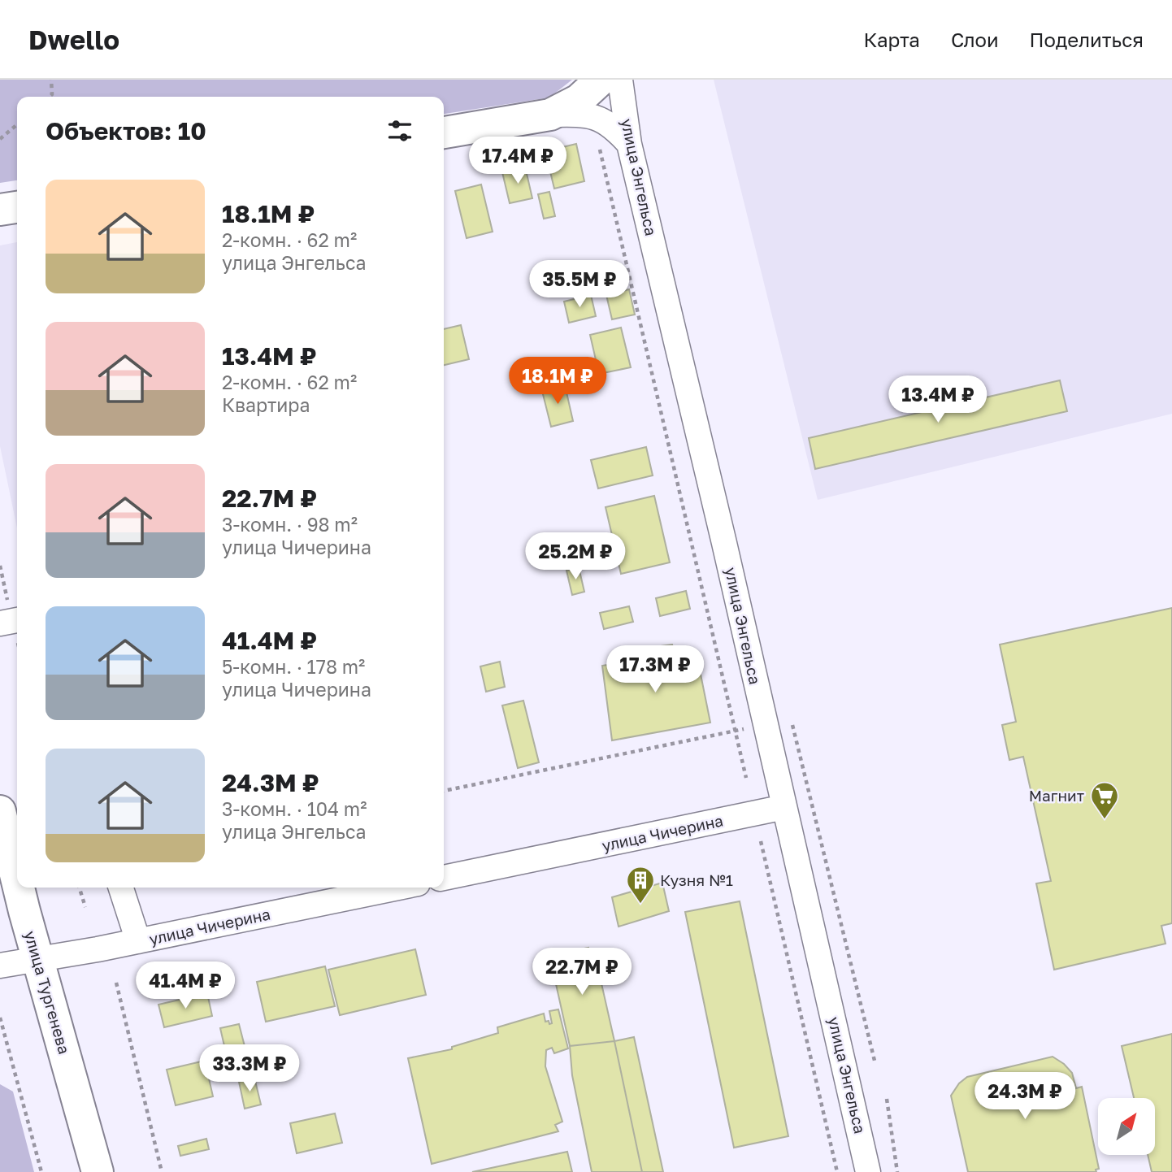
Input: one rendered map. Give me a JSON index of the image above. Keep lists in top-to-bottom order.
{
  "streets": {
    "main road": ["улица Тургенева"],
    "street": ["улица Энгельса", "улица Чичерина"]
  },
  "crossings": [
    ["улица Энгельса", "улица Чичерина"],
    ["улица Чичерина", "улица Тургенева"]
  ],
  "places": {
    "supermarket": ["Магнит"],
    "building": ["Кузня №1"]
  },
  "north": "top right",
  "page": {
    "header": "Dwello",
    "nav": ["Карта", "Слои", "Поделиться"],
    "heading": "Объектов: 10",
    "price": [
      "17.4M ₽",
      "35.5M ₽",
      "18.1M ₽",
      "13.4M ₽",
      "25.2M ₽",
      "17.3M ₽",
      "22.7M ₽",
      "41.4M ₽",
      "33.3M ₽",
      "24.3M ₽"
    ],
    "list": [
      {
        "name": "18.1M ₽",
        "note": "2-комн. · 62 m² · улица Энгельса"
      },
      {
        "name": "13.4M ₽",
        "note": "2-комн. · 62 m² · Квартира"
      },
      {
        "name": "22.7M ₽",
        "note": "3-комн. · 98 m² · улица Чичерина"
      },
      {
        "name": "41.4M ₽",
        "note": "5-комн. · 178 m² · улица Чичерина"
      },
      {
        "name": "24.3M ₽",
        "note": "3-комн. · 104 m² · улица Энгельса"
      }
    ]
  }
}
